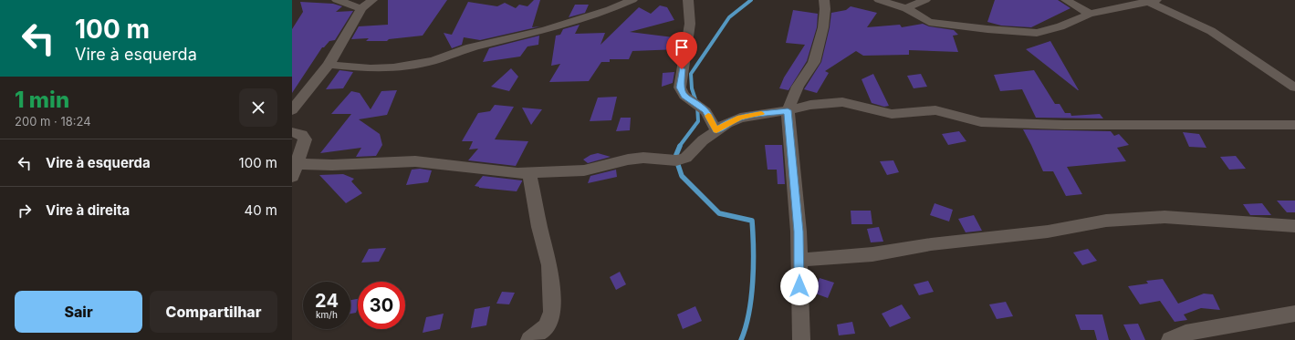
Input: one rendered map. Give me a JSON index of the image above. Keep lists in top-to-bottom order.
{
  "page": {
    "turn": ["100 m", "Vire à esquerda"],
    "heading": ["1 min", "200 m · 18:24"],
    "list": [
      {
        "name": "Vire à esquerda",
        "value": "100 m"
      },
      {
        "name": "Vire à direita",
        "value": "40 m"
      }
    ],
    "speed": "24 km/h",
    "limit": "30",
    "buttons": ["Sair", "Compartilhar"]
  }
}
